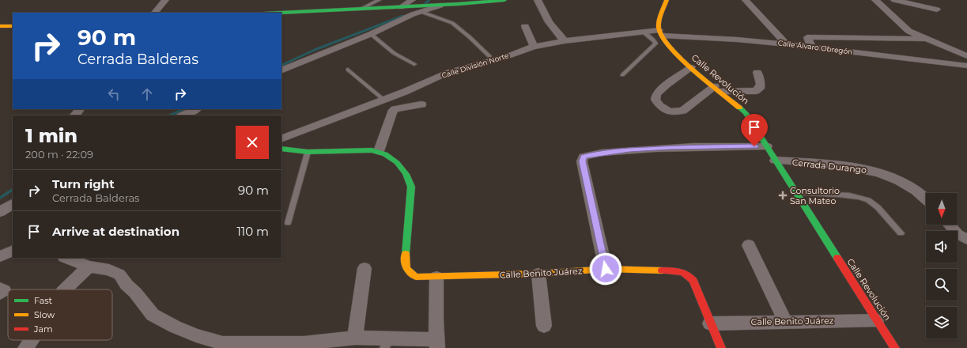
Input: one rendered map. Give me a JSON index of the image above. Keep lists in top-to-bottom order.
{
  "streets": {
    "street": [
      "Calle Álvaro Obregón",
      "Calle División Norte",
      "Calle Revolución",
      "Cerrada Durango",
      "Calle Benito Juárez"
    ]
  },
  "crossings": [
    ["Calle Álvaro Obregón", "Calle División Norte"],
    ["Calle Álvaro Obregón", "Calle Revolución"],
    ["Calle División Norte", "Calle Revolución"],
    ["Calle Revolución", "Cerrada Durango"],
    ["Calle Revolución", "Calle Benito Juárez"]
  ],
  "places": {
    "health": ["Consultorio San Mateo"]
  },
  "legend": ["Fast", "Slow", "Jam"],
  "north": "bottom",
  "page": {
    "turn": ["90 m", "Cerrada Balderas"],
    "heading": ["1 min", "200 m · 22:09"],
    "list": [
      {
        "name": "Turn right",
        "note": "Cerrada Balderas",
        "value": "90 m"
      },
      {
        "name": "Arrive at destination",
        "value": "110 m"
      }
    ]
  }
}
